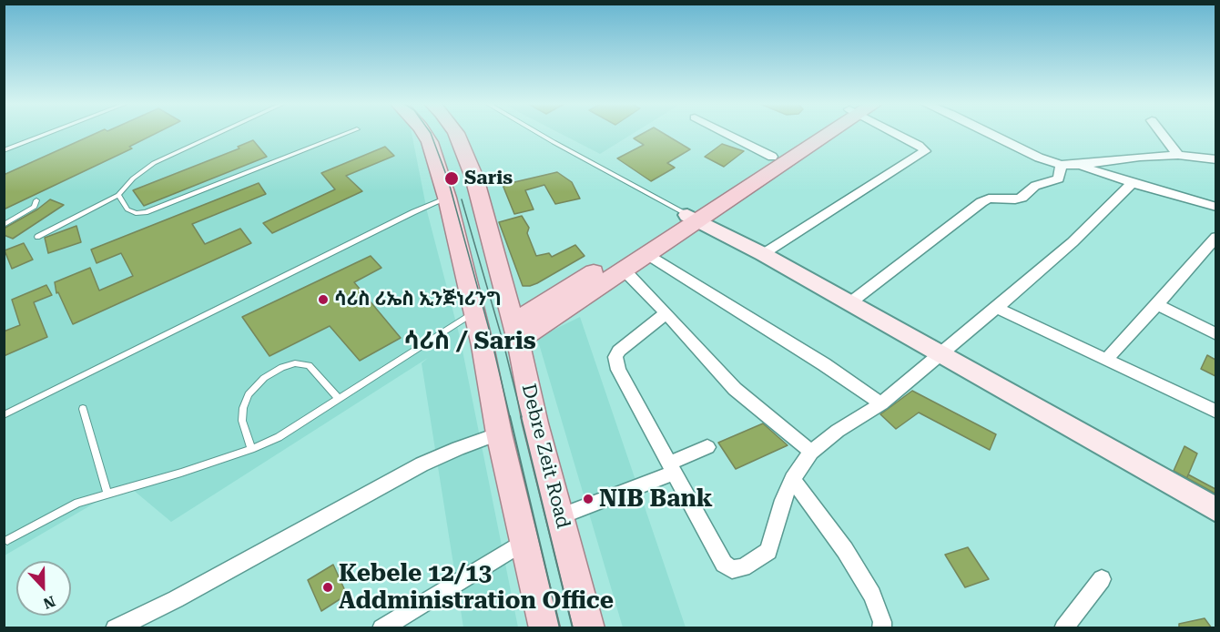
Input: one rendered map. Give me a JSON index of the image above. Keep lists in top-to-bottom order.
{
  "streets": {
    "main road": ["Debre Zeit Road"]
  },
  "districts": ["ሳሪስ / Saris"],
  "places": [
    "Saris",
    "ሳሪስ ሪኤስ ኢንጅነሪንግ",
    "NIB Bank",
    "Kebele 12/13 Addministration Office"
  ],
  "north": "bottom"
}
